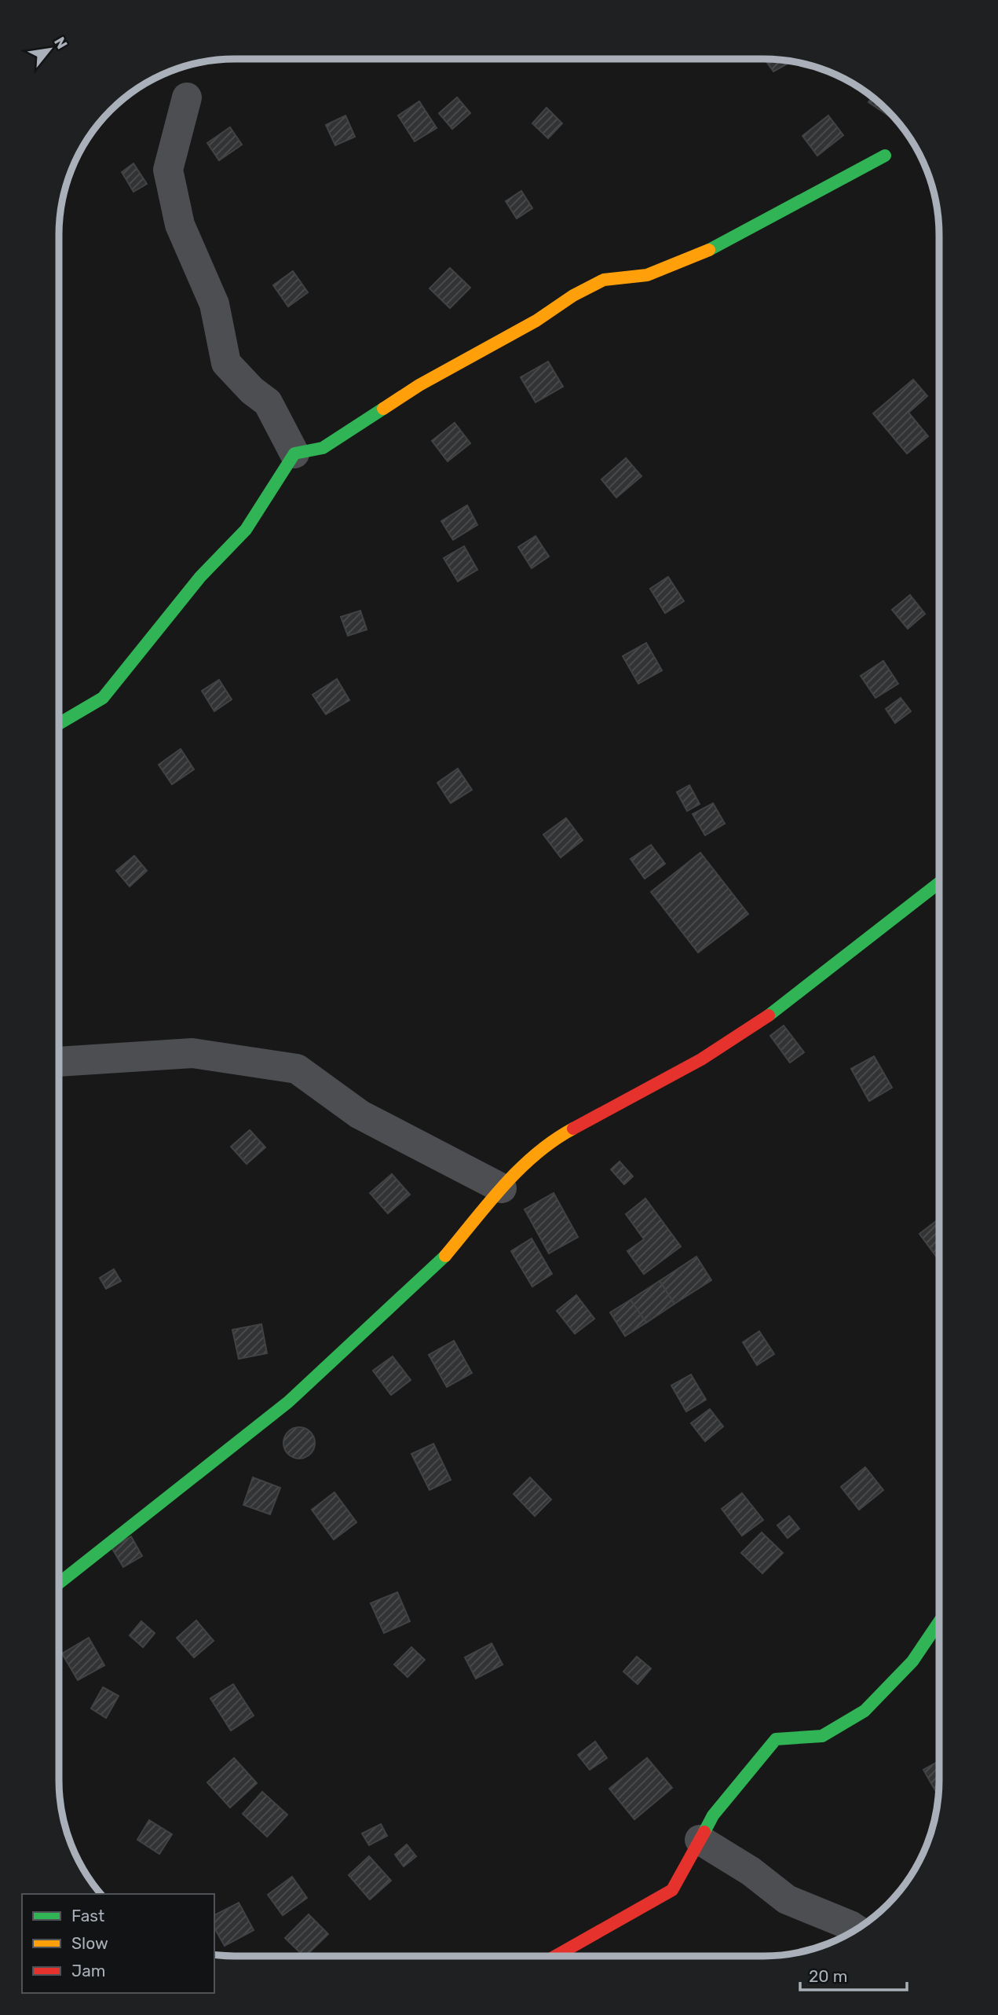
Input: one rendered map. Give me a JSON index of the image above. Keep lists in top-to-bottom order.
{
  "legend": ["Fast", "Slow", "Jam"],
  "scale_bar": "20 m",
  "north": "top right"
}
